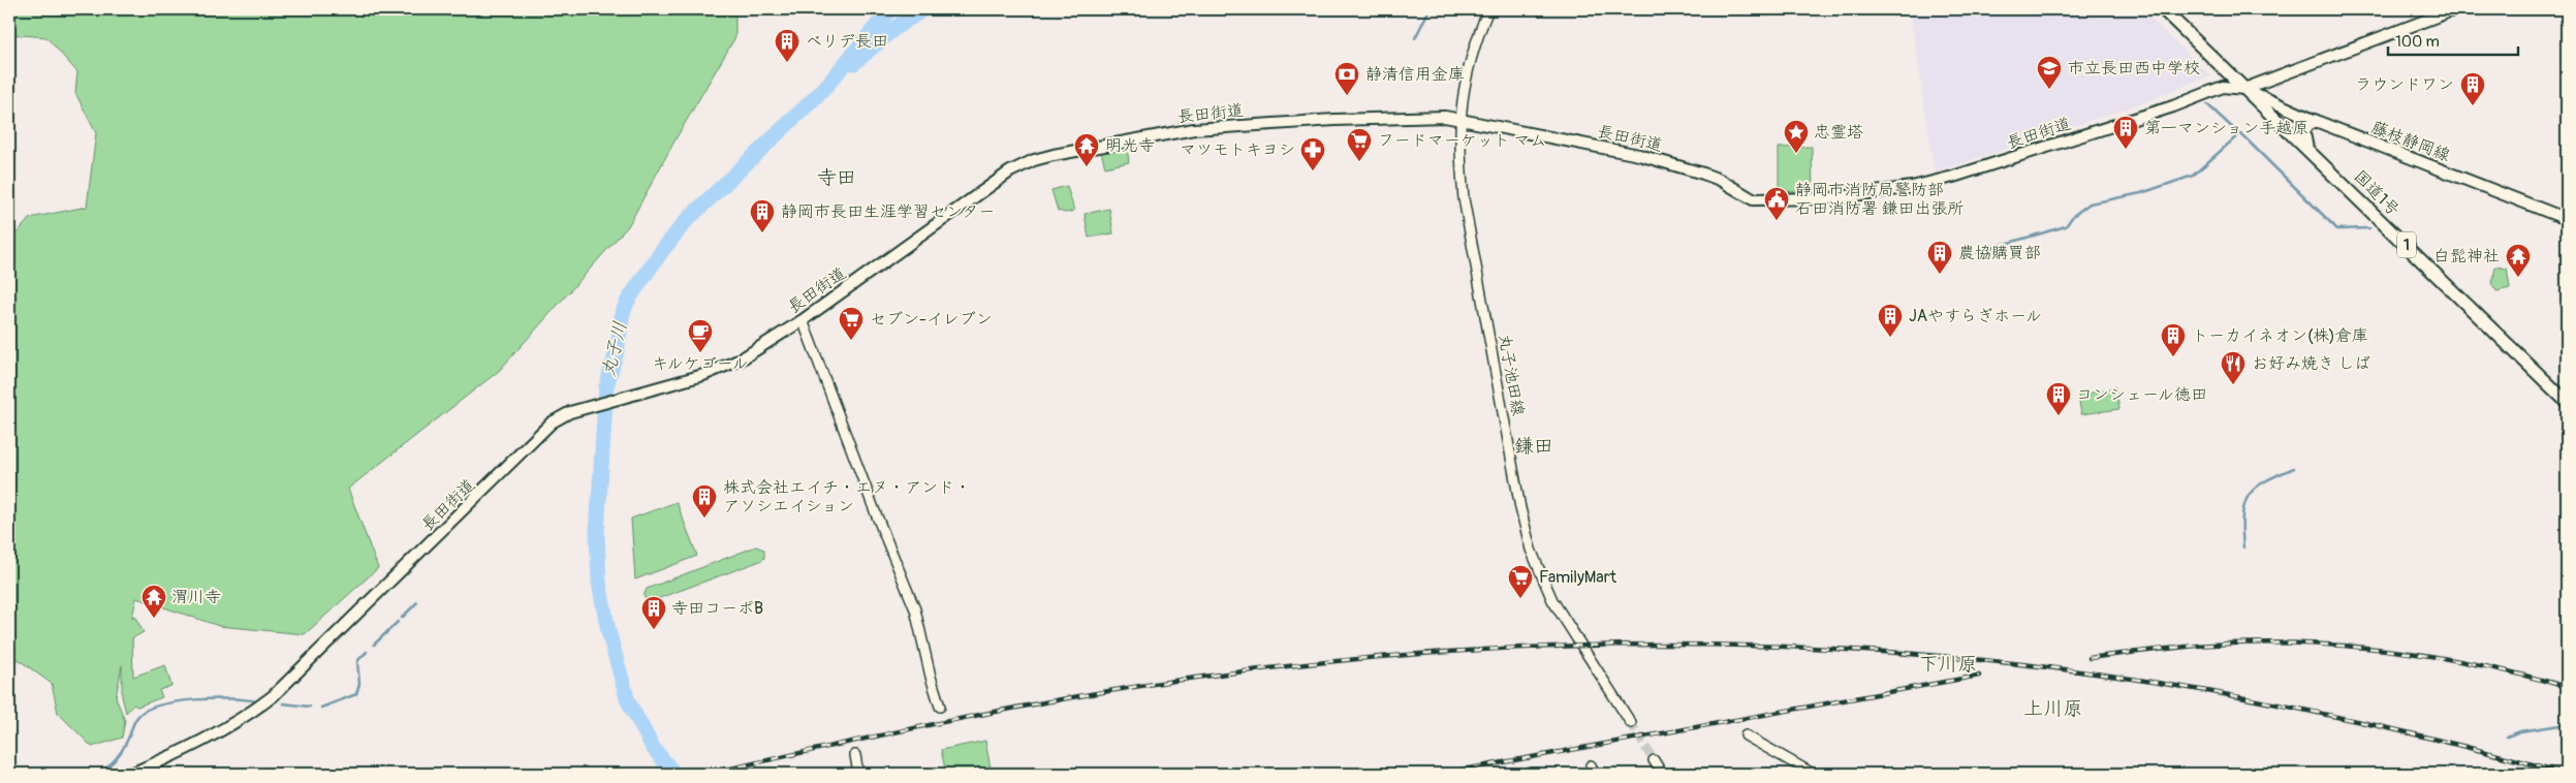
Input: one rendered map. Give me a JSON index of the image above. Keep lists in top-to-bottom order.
{
  "streets": {
    "highway": ["国道1号", "1"],
    "main road": ["長田街道", "藤枝静岡線"],
    "street": ["丸子池田線"]
  },
  "crossings": [
    ["長田街道", "藤枝静岡線"],
    ["長田街道", "国道1号"],
    ["長田街道", "丸子池田線"],
    ["藤枝静岡線", "国道1号"]
  ],
  "districts": [
    "寺田",
    "鎌田",
    "下川原",
    "上川原"
  ],
  "water": ["丸子川"],
  "places": {
    "building": [
      "ベリデ長田",
      "ラウンドワン",
      "第一マンション手越原",
      "静岡市長田生涯学習センター",
      "農協購買部",
      "JAやすらぎホール",
      "トーカイネオン(株)倉庫",
      "コンシェール徳田",
      "株式会社エイチ・エヌ・アンド・ アソシエイション",
      "寺田コーポB"
    ],
    "school or university": ["市立長田西中学校"],
    "bank": ["静清信用金庫"],
    "place": ["忠霊塔"],
    "supermarket": ["フードマーケット マム", "セブン-イレブン", "FamilyMart"],
    "temple": ["明光寺", "白髭神社", "渭川寺"],
    "pharmacy": ["マツモトキヨシ"],
    "public building": ["静岡市消防局警防部 石田消防署 鎌田出張所"],
    "cafe": ["キルケゴール"],
    "restaurant": ["お好み焼き しば"]
  },
  "scale_bar": "100 m"
}
